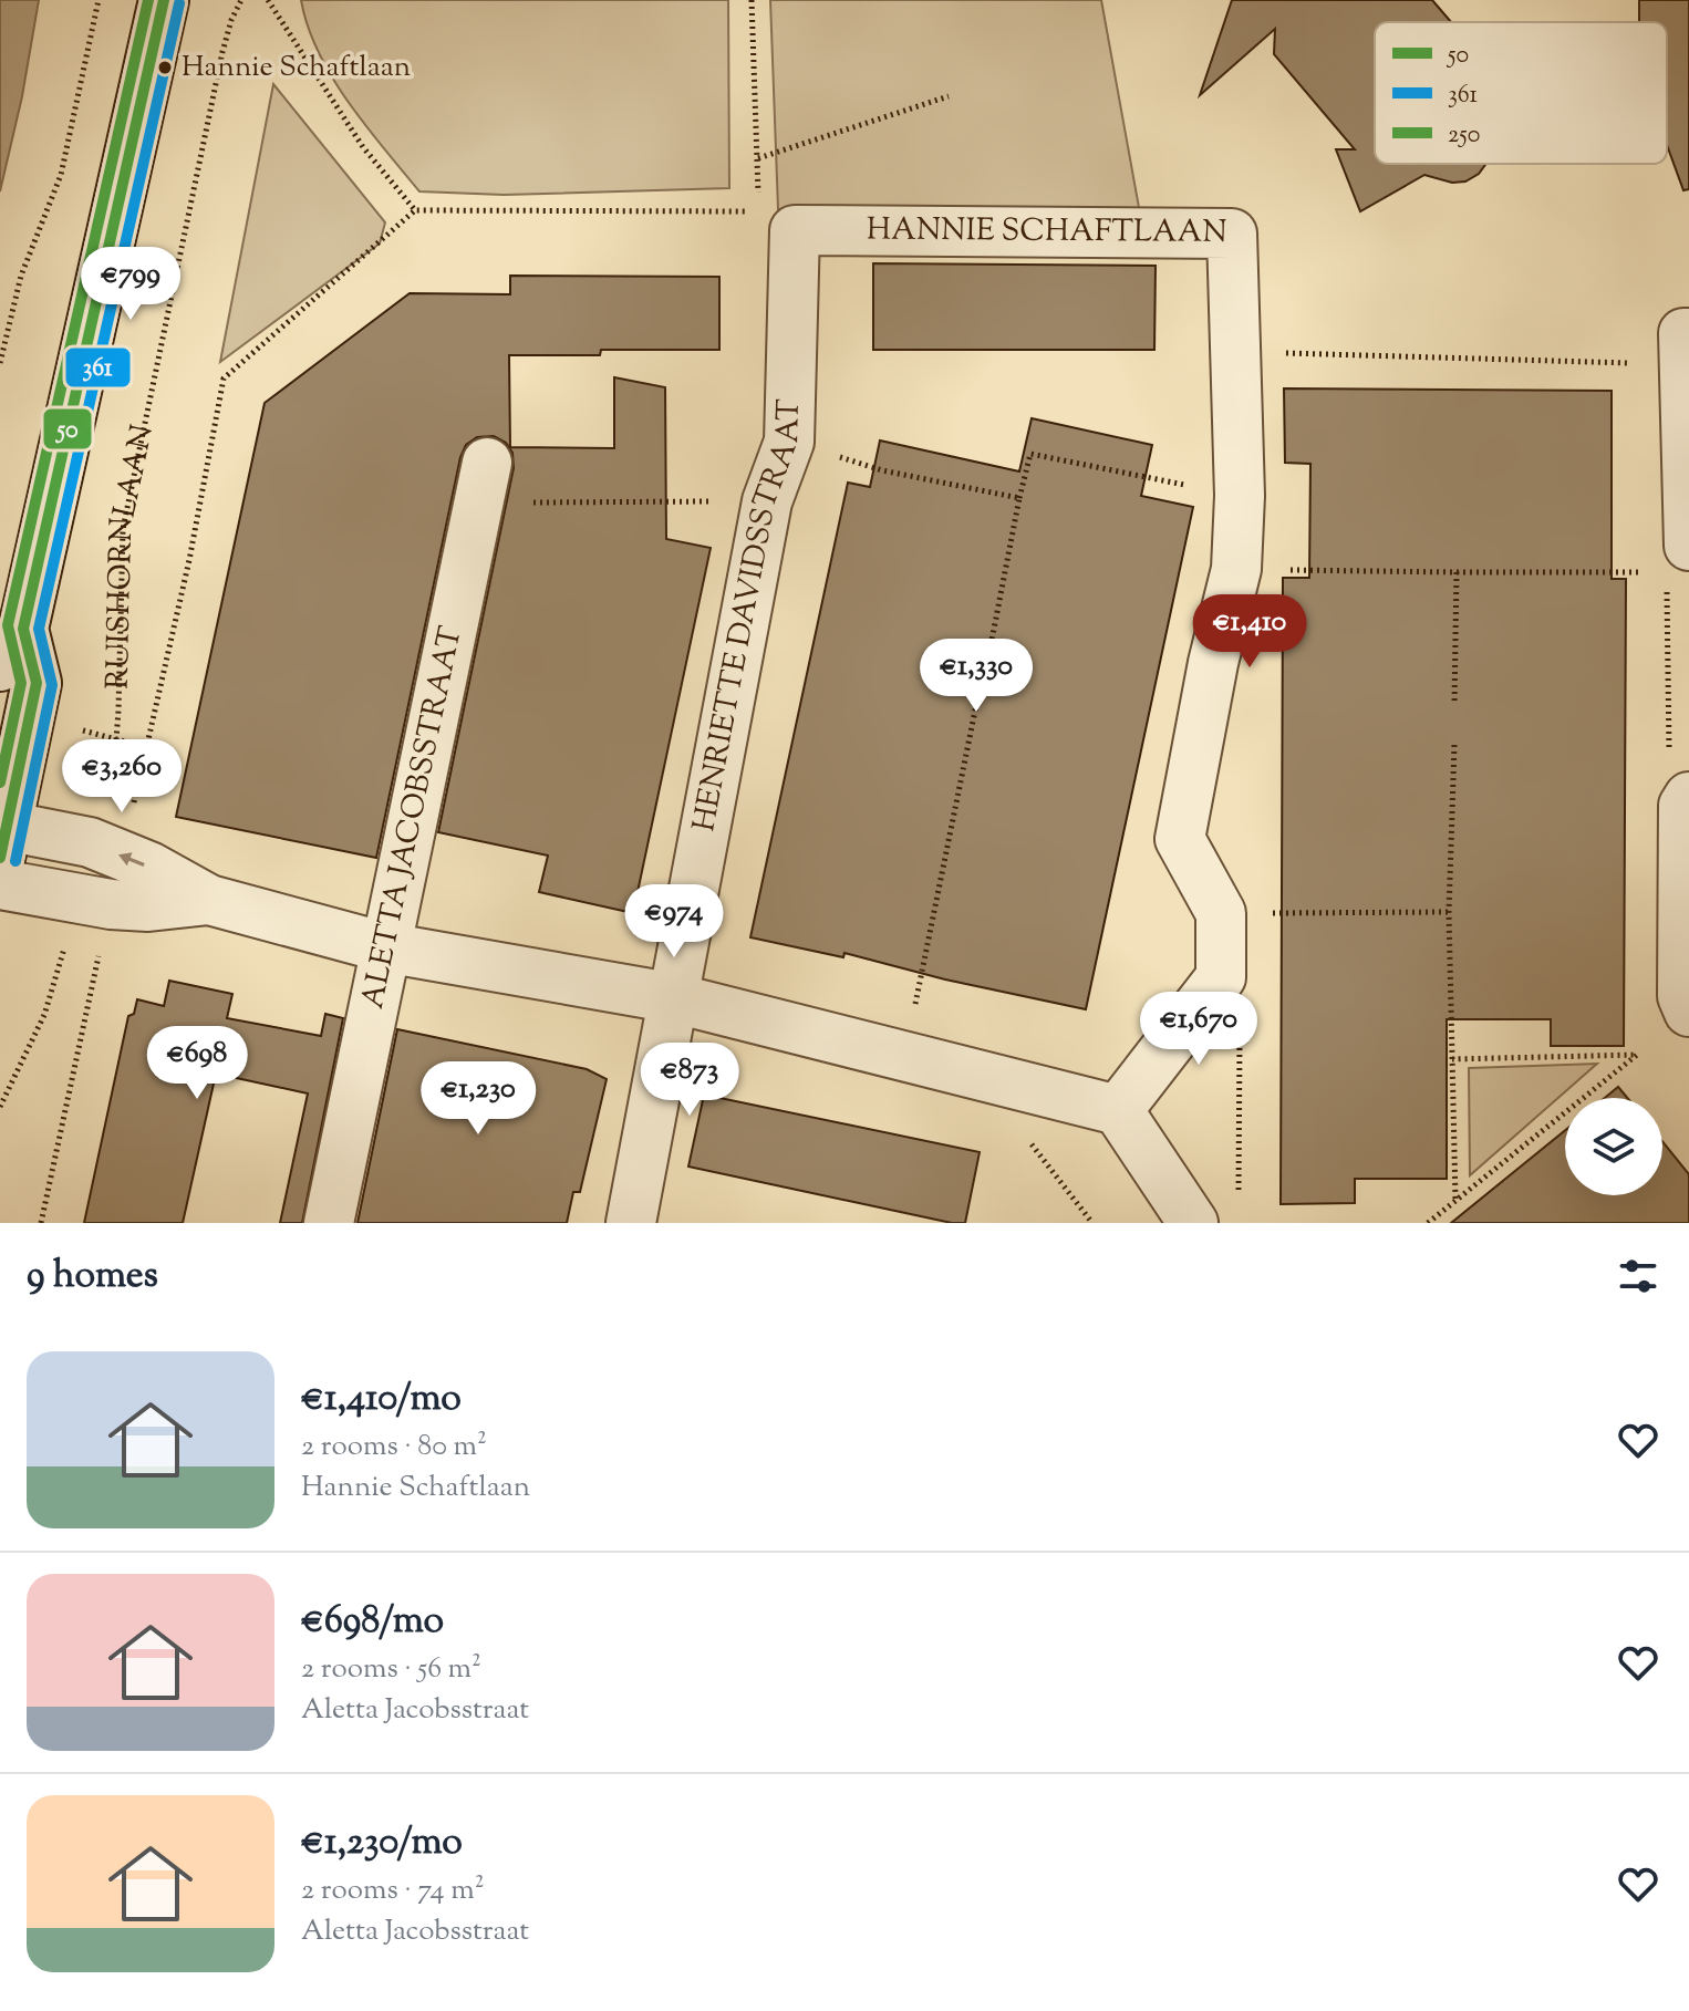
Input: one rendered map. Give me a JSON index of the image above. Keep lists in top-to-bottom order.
{
  "streets": {
    "street": ["HANNIE SCHAFTLAAN", "HENRIETTE DAVIDSSTRAAT", "ALETTA JACOBSSTRAAT"],
    "path": ["RUISHORNLAAN"]
  },
  "crossings": [
    ["HANNIE SCHAFTLAAN", "HENRIETTE DAVIDSSTRAAT"]
  ],
  "places": ["Hannie Schaftlaan"],
  "lines": ["transit line 50", "transit line 250", "transit line 361"],
  "legend": ["50", "361", "250"],
  "page": {
    "price": [
      "€799",
      "€1,410",
      "€1,330",
      "€3,260",
      "€974",
      "€1,670",
      "€698",
      "€873",
      "€1,230"
    ],
    "heading": "9 homes",
    "list": [
      {
        "name": "€1,410/mo",
        "note": "2 rooms · 80 m² · Hannie Schaftlaan"
      },
      {
        "name": "€698/mo",
        "note": "2 rooms · 56 m² · Aletta Jacobsstraat"
      },
      {
        "name": "€1,230/mo",
        "note": "2 rooms · 74 m² · Aletta Jacobsstraat"
      }
    ]
  }
}
